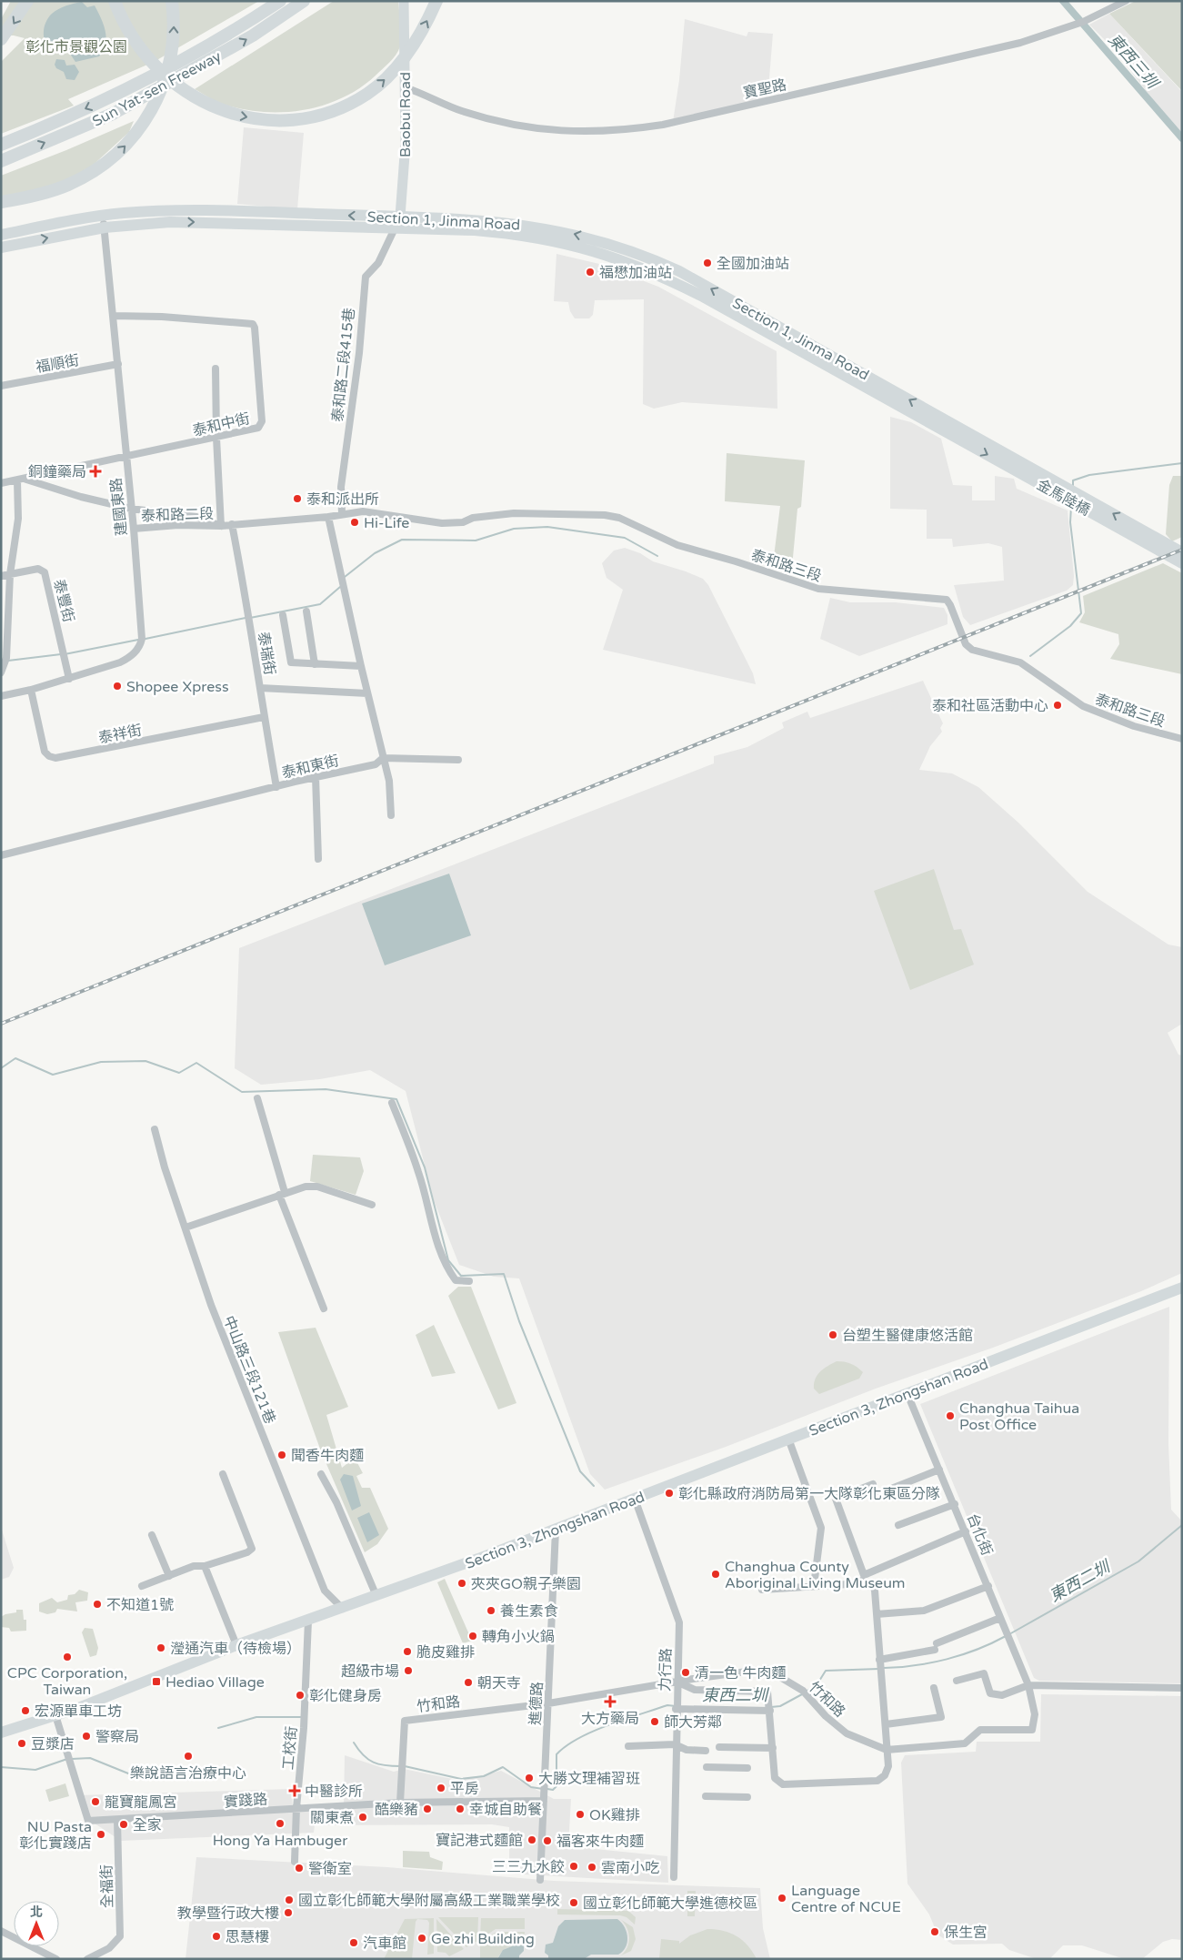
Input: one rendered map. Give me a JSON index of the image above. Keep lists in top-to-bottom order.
{
  "streets": {
    "highway": ["Sun Yat-sen Freeway"],
    "main road": ["Section 1, Jinma Road", "金馬陸橋", "Section 3, Zhongshan Road"],
    "street": [
      "寶聖路",
      "Baobu Road",
      "福順街",
      "泰和路二段415巷",
      "泰和中街",
      "建國東路",
      "泰和路二段",
      "泰和路三段",
      "泰豐街",
      "泰瑞街",
      "泰祥街",
      "泰和東街",
      "中山路三段121巷",
      "台化街",
      "力行路",
      "竹和路",
      "進德路",
      "工校街",
      "實踐路",
      "全福街"
    ]
  },
  "crossings": [
    ["寶聖路", "Baobu Road"],
    ["Baobu Road", "Section 1, Jinma Road"],
    ["Baobu Road", "泰和路二段415巷"],
    ["Section 1, Jinma Road", "泰和路二段415巷"],
    ["Section 1, Jinma Road", "金馬陸橋"],
    ["Section 1, Jinma Road", "建國東路"],
    ["福順街", "建國東路"],
    ["泰和路二段415巷", "泰和路二段"],
    ["泰和路二段415巷", "泰和路三段"],
    ["泰和中街", "建國東路"],
    ["泰和中街", "泰和路二段"],
    ["建國東路", "泰和路二段"],
    ["建國東路", "泰豐街"],
    ["建國東路", "泰祥街"],
    ["泰和路二段", "泰和路三段"],
    ["泰和路二段", "泰瑞街"],
    ["泰瑞街", "泰祥街"],
    ["泰瑞街", "泰和東街"],
    ["中山路三段121巷", "Section 3, Zhongshan Road"],
    ["Section 3, Zhongshan Road", "台化街"],
    ["Section 3, Zhongshan Road", "力行路"],
    ["Section 3, Zhongshan Road", "進德路"],
    ["Section 3, Zhongshan Road", "工校街"],
    ["Section 3, Zhongshan Road", "實踐路"],
    ["台化街", "竹和路"],
    ["力行路", "竹和路"],
    ["竹和路", "進德路"],
    ["竹和路", "實踐路"],
    ["進德路", "實踐路"],
    ["工校街", "實踐路"],
    ["實踐路", "全福街"]
  ],
  "water": ["東西三圳", "東西二圳"],
  "parks": ["彰化市景觀公園"],
  "places": {
    "other": [
      "全國加油站",
      "福懋加油站",
      "泰和派出所",
      "Hi-Life",
      "Shopee Xpress",
      "泰和社區活動中心",
      "台塑生醫健康悠活館",
      "Changhua Taihua Post Office",
      "聞香牛肉麵",
      "彰化縣政府消防局第一大隊彰化東區分隊",
      "Changhua County Aboriginal Living Museum",
      "夾夾GO親子樂園",
      "不知道1號",
      "養生素食",
      "轉角小火鍋",
      "瀅通汽車（待檢場）",
      "脆皮雞排",
      "CPC Corporation, Taiwan",
      "超級市場",
      "清一色 牛肉麵",
      "朝天寺",
      "彰化健身房",
      "宏源單車工坊",
      "師大芳鄰",
      "警察局",
      "豆漿店",
      "樂說語言治療中心",
      "大勝文理補習班",
      "平房",
      "龍寶龍鳳宮",
      "酷樂豬",
      "幸城自助餐",
      "OK雞排",
      "關東煮",
      "Hong Ya Hambuger",
      "全家",
      "NU Pasta 彰化實踐店",
      "寶記港式麵館",
      "福客來牛肉麵",
      "三三九水餃",
      "雲南小吃",
      "警衛室",
      "Language Centre of NCUE",
      "國立彰化師範大學附屬高級工業職業學校",
      "國立彰化師範大學進德校區",
      "教學暨行政大樓",
      "保生宮",
      "思慧樓",
      "Ge zhi Building",
      "汽車館"
    ],
    "health": ["銅鐘藥局", "大方藥局", "中醫診所"],
    "transit": ["Hediao Village"]
  },
  "north": "top"
}
